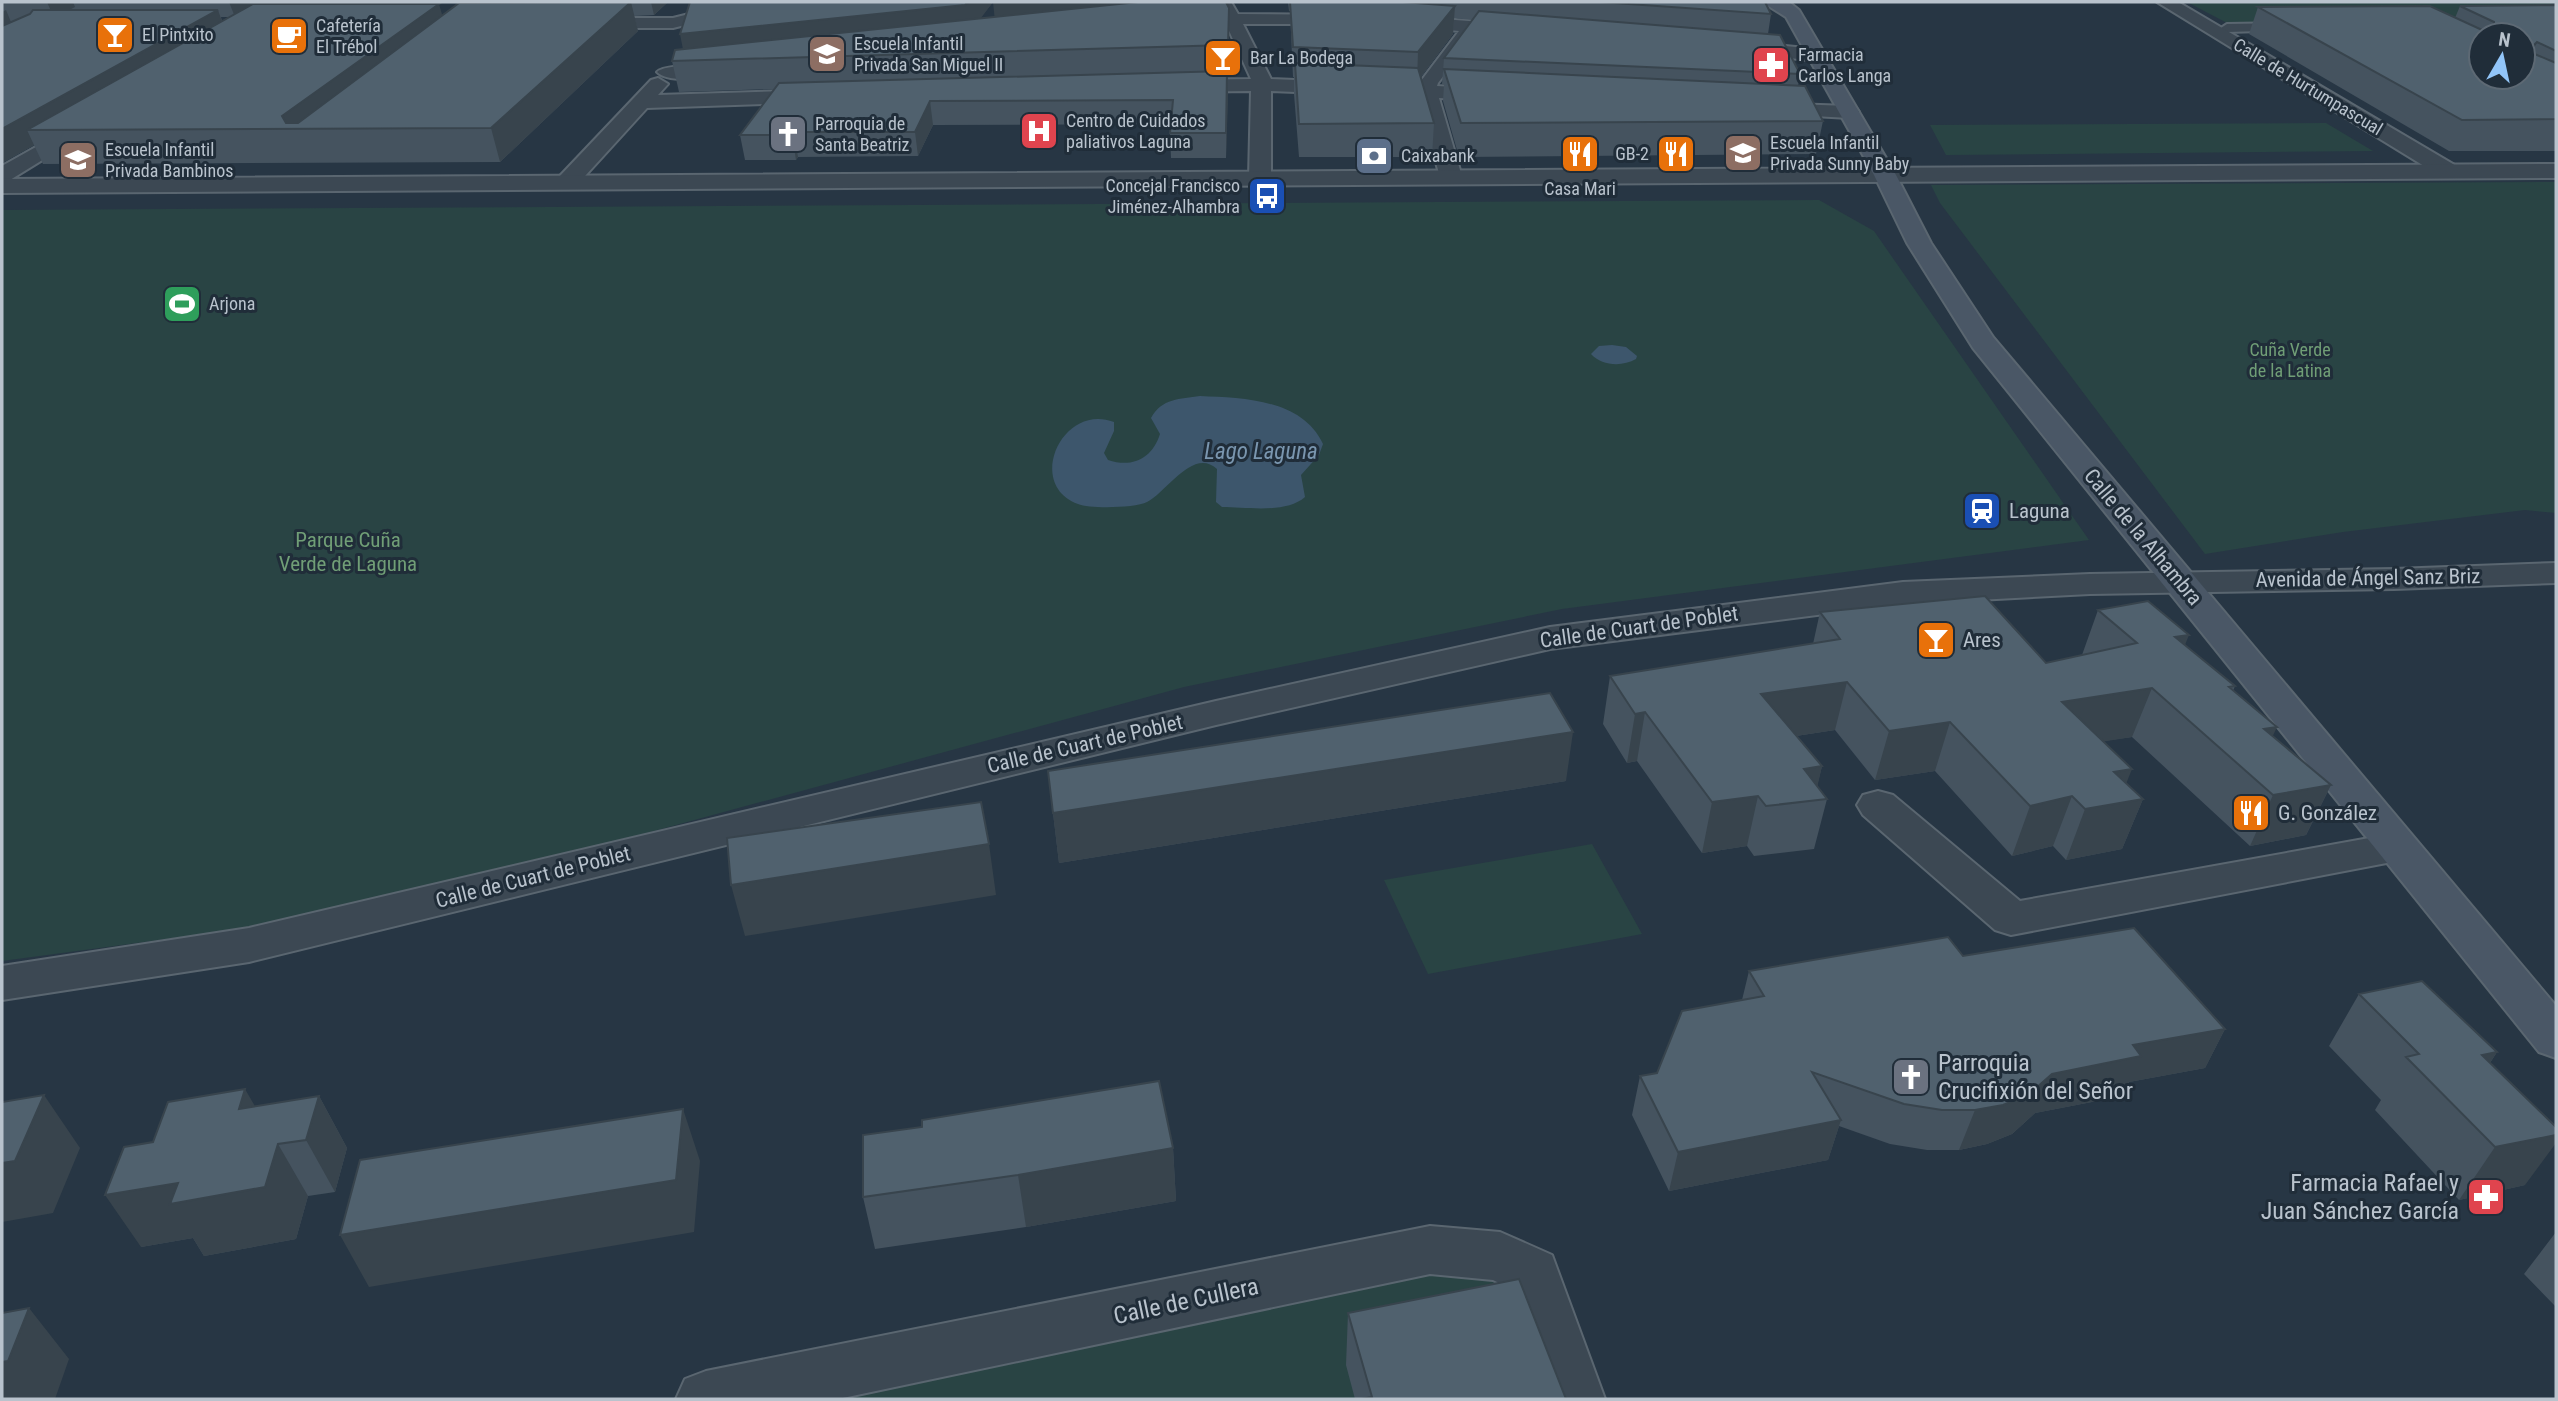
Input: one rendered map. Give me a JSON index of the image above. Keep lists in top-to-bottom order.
{
  "streets": {
    "main road": ["Calle de la Alhambra"],
    "street": [
      "Calle de Hurtumpascual",
      "Avenida de Ángel Sanz Briz",
      "Calle de Cuart de Poblet",
      "Calle de Cullera"
    ]
  },
  "crossings": [
    ["Calle de la Alhambra", "Avenida de Ángel Sanz Briz"],
    ["Calle de la Alhambra", "Calle de Cuart de Poblet"],
    ["Avenida de Ángel Sanz Briz", "Calle de Cuart de Poblet"]
  ],
  "water": ["Lago Laguna"],
  "parks": ["Cuña Verde de la Latina", "Parque Cuña Verde de Laguna"],
  "places": {
    "bar": ["El Pintxito", "Bar La Bodega", "Ares"],
    "cafe": ["Cafetería El Trébol"],
    "school or university": ["Escuela Infantil Privada San Miguel II", "Escuela Infantil Privada Sunny Baby", "Escuela Infantil Privada Bambinos"],
    "pharmacy": ["Farmacia Carlos Langa", "Farmacia Rafael y Juan Sánchez García"],
    "hospital": ["Centro de Cuidados paliativos Laguna"],
    "church": ["Parroquia de Santa Beatriz", "Parroquia Crucifixión del Señor"],
    "restaurant": ["Casa Mari", "GB-2", "G. González"],
    "bank": ["Caixabank"],
    "bus stop": ["Concejal Francisco Jiménez-Alhambra"],
    "sports": ["Arjona"],
    "station": ["Laguna"]
  },
  "north": "top"
}
